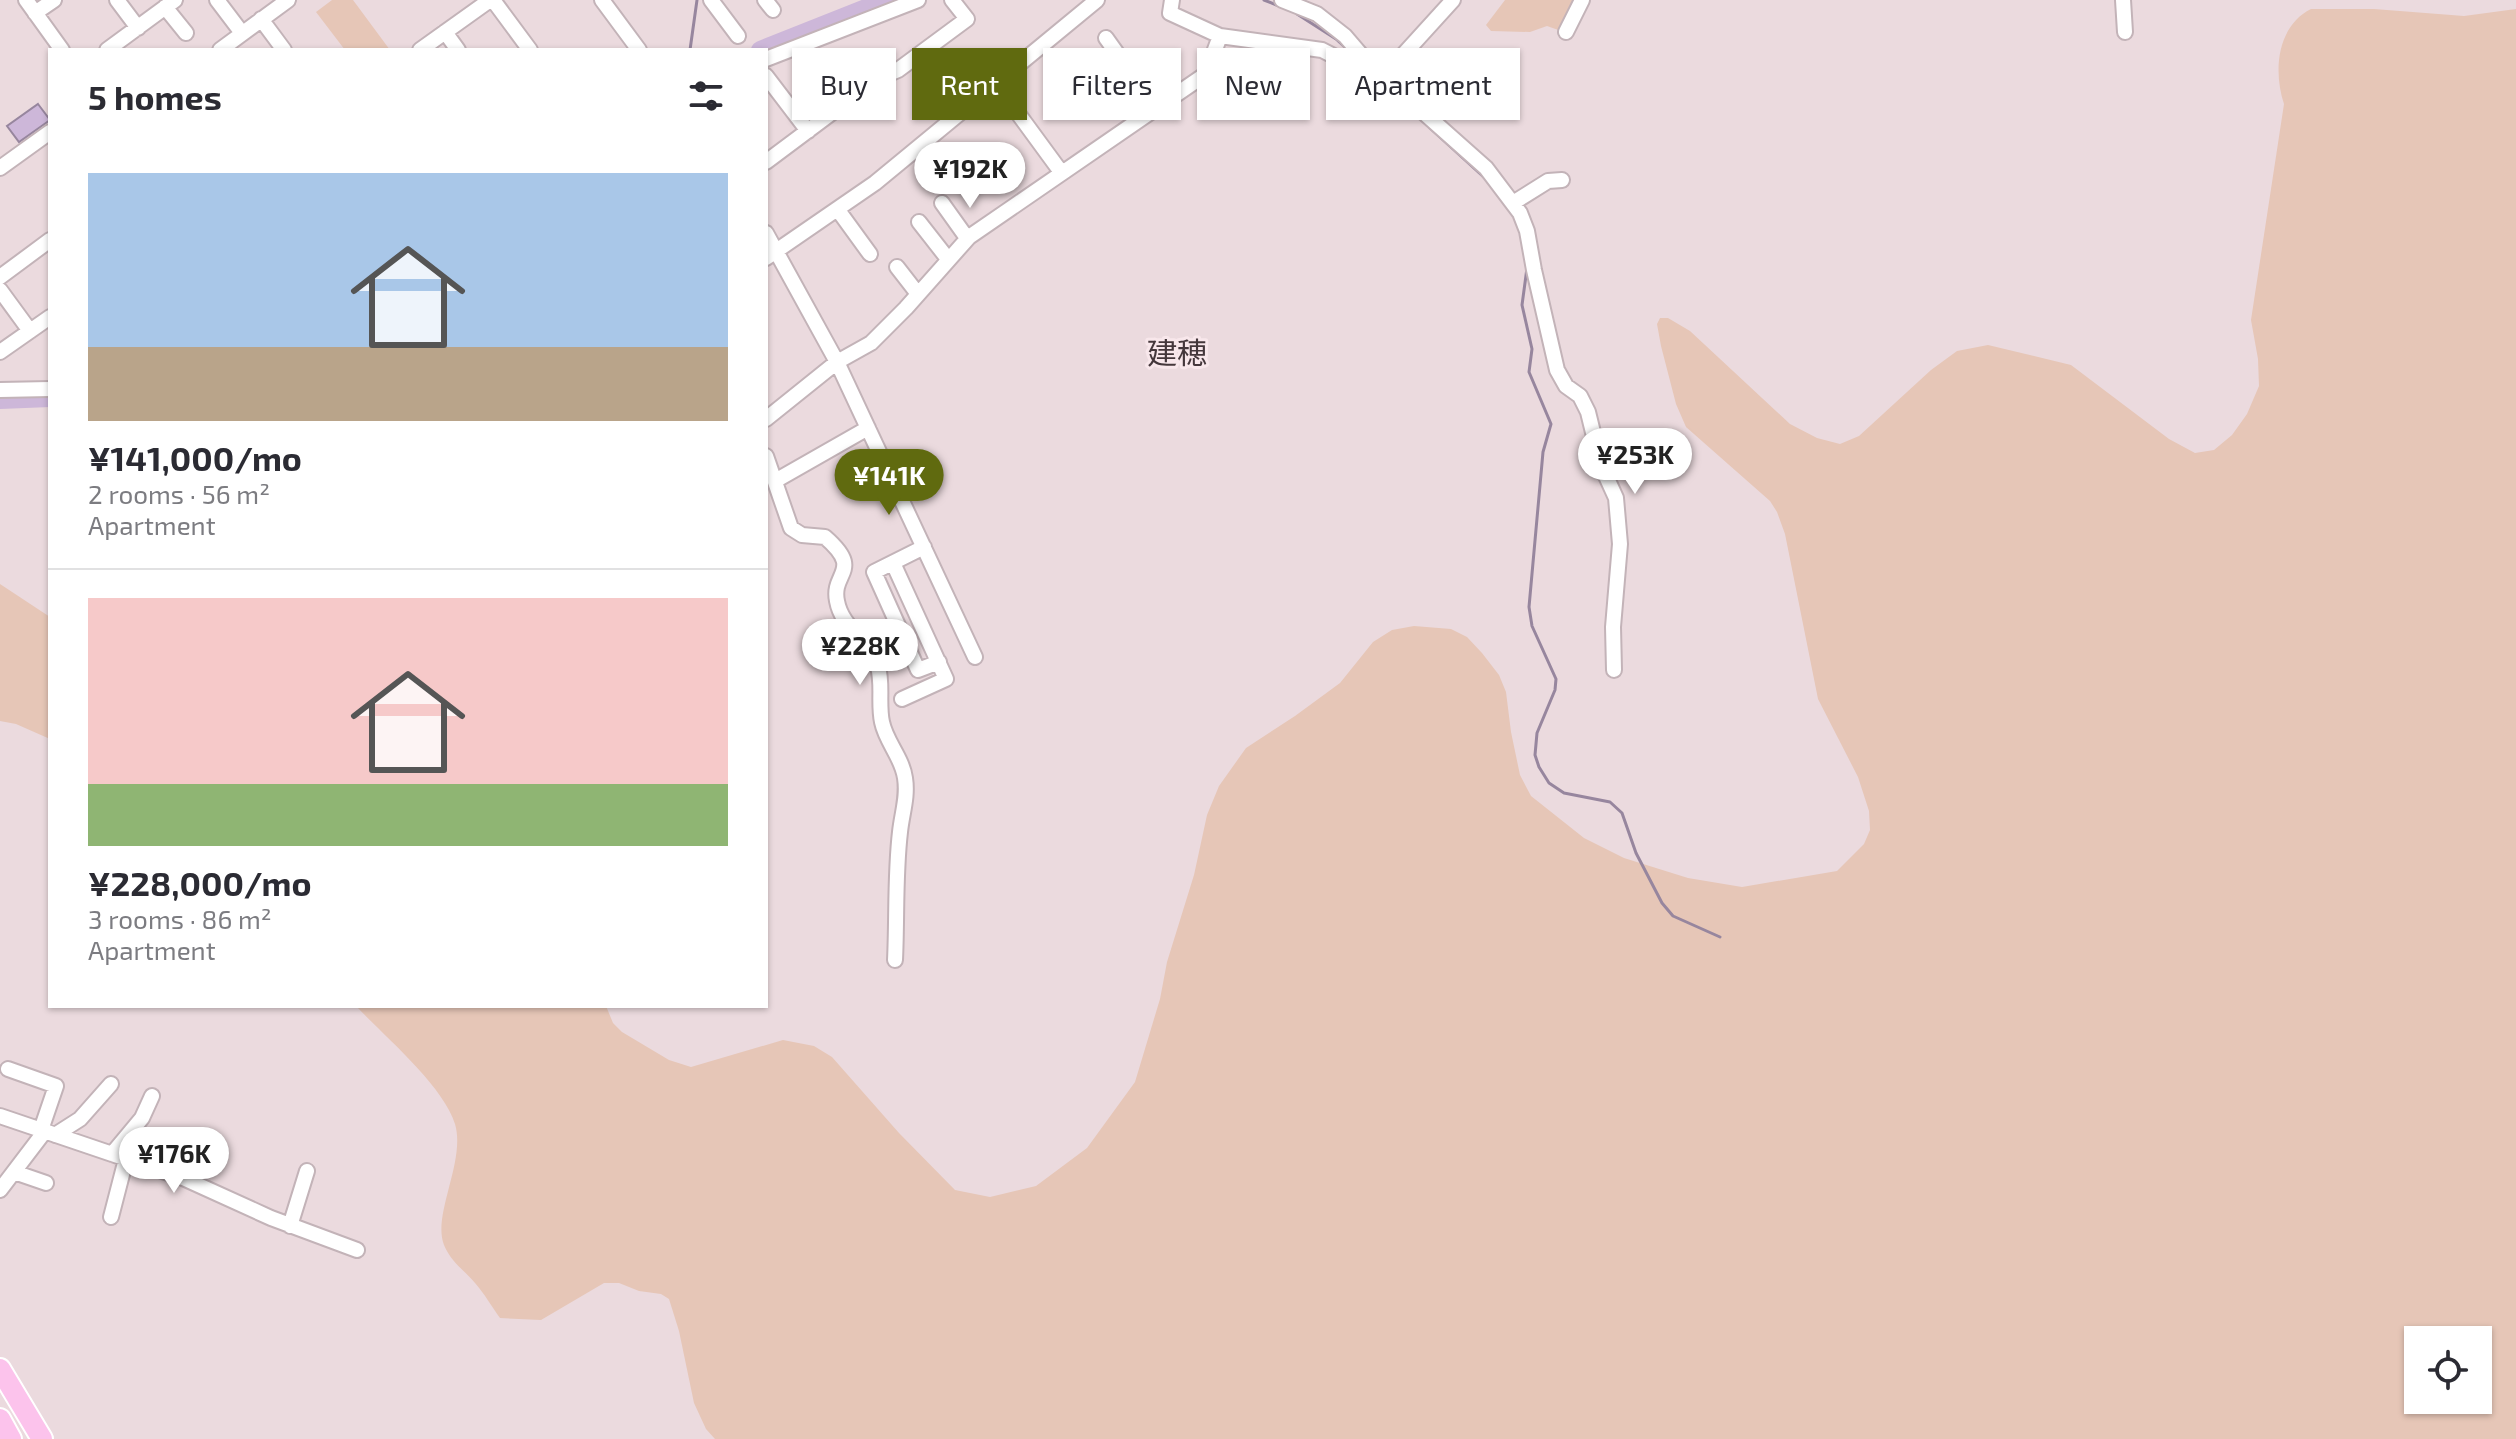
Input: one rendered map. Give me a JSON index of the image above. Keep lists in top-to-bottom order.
{
  "districts": ["建穂"],
  "page": {
    "chip": [
      "Buy",
      "Rent",
      "Filters",
      "New",
      "Apartment"
    ],
    "heading": "5 homes",
    "price": [
      "¥192K",
      "¥253K",
      "¥141K",
      "¥228K",
      "¥176K"
    ],
    "list": [
      {
        "name": "¥141,000/mo",
        "note": "2 rooms · 56 m² · Apartment"
      },
      {
        "name": "¥228,000/mo",
        "note": "3 rooms · 86 m² · Apartment"
      }
    ]
  }
}
